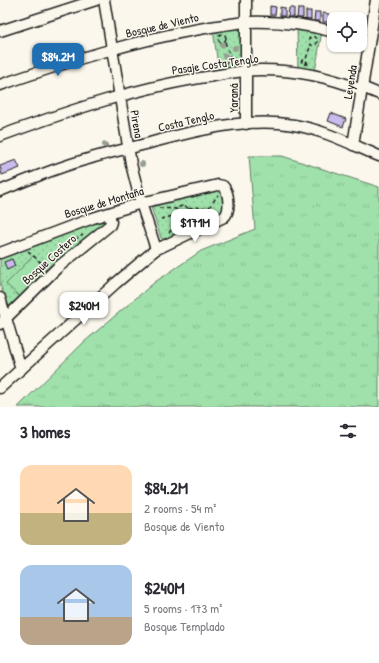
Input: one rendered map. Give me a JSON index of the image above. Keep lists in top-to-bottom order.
{
  "streets": {
    "street": [
      "Bosque de Viento",
      "Pasaje Costa Tenglo",
      "Leyenda",
      "Yaraná",
      "Costa Tenglo",
      "Pirena",
      "Bosque de Montaña",
      "Bosque Costero"
    ]
  },
  "crossings": [
    ["Bosque de Viento", "Yaraná"],
    ["Bosque de Viento", "Pirena"],
    ["Pasaje Costa Tenglo", "Leyenda"],
    ["Pasaje Costa Tenglo", "Yaraná"],
    ["Pasaje Costa Tenglo", "Pirena"],
    ["Leyenda", "Costa Tenglo"],
    ["Yaraná", "Costa Tenglo"],
    ["Costa Tenglo", "Pirena"],
    ["Pirena", "Bosque de Montaña"],
    ["Bosque de Montaña", "Bosque Costero"]
  ],
  "page": {
    "price": ["$84.2M", "$171M", "$240M"],
    "heading": "3 homes",
    "list": [
      {
        "name": "$84.2M",
        "note": "2 rooms · 54 m² · Bosque de Viento"
      },
      {
        "name": "$240M",
        "note": "5 rooms · 173 m² · Bosque Templado"
      }
    ]
  }
}
